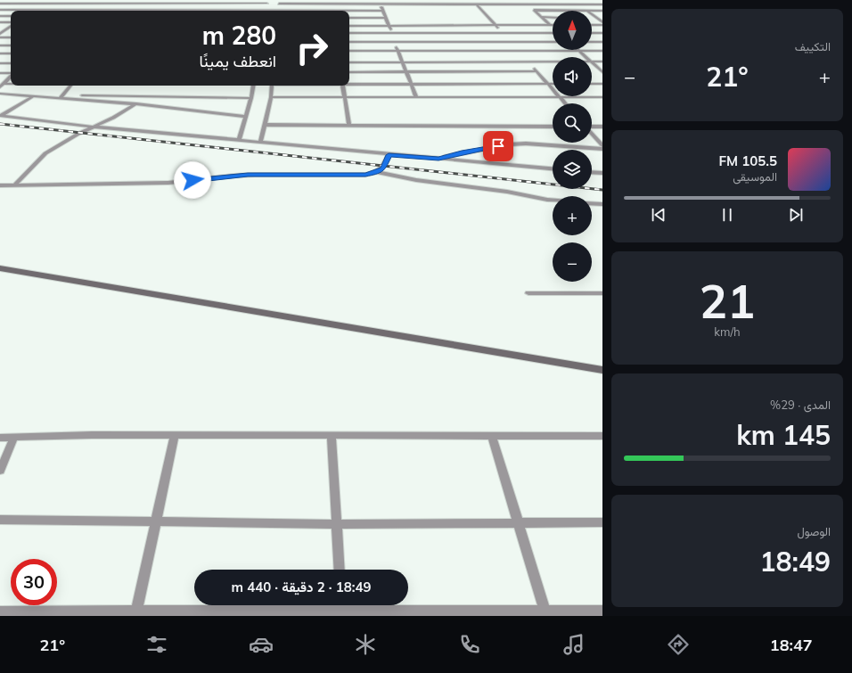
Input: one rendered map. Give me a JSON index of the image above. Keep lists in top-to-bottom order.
{
  "north": "top",
  "page": {
    "tile": [
      "التكييف",
      ["21", "km/h"],
      ["المدى · 29%", "145 km"],
      ["الوصول", "18:49"]
    ],
    "map_buttons": ["+", "−"],
    "turn": ["280 m", "انعطف يمينًا"],
    "heat": ["−", "21°", "+"],
    "song": ["105.5 FM", "الموسيقى"],
    "limit": "30",
    "trip": "18:49 · 2 دقيقة · 440 m",
    "tabs": ["18:47", "21°"]
  }
}
